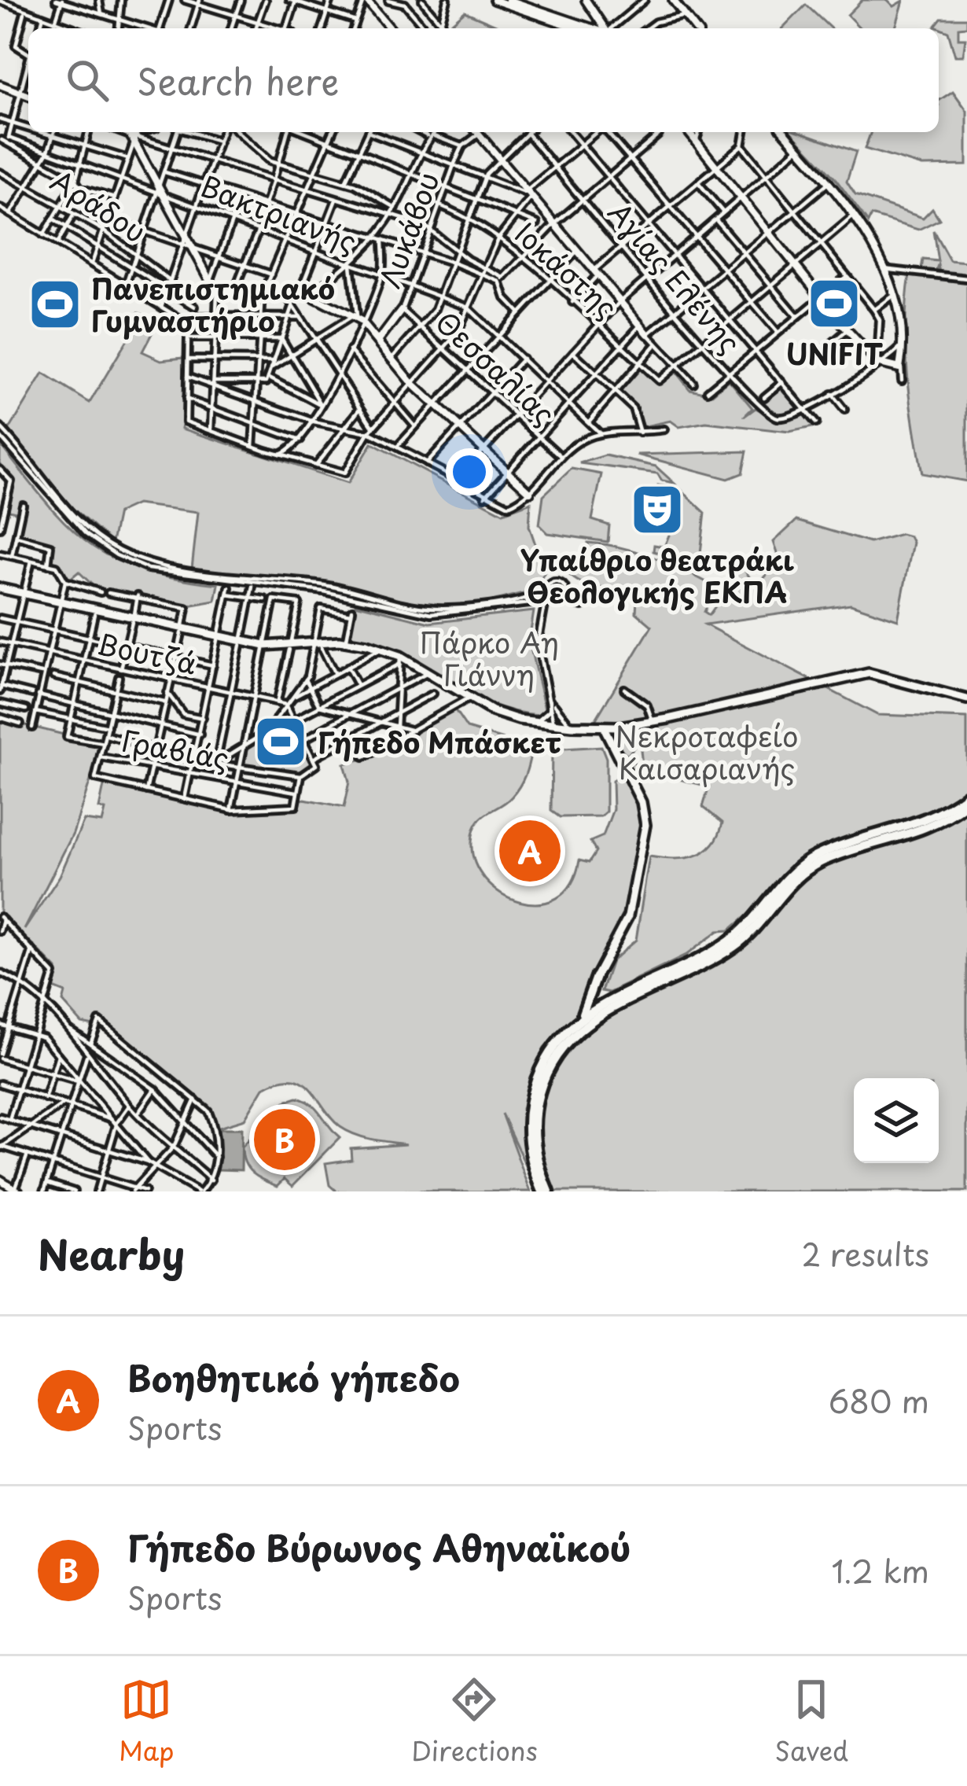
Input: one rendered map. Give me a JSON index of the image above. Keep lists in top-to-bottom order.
{
  "streets": {
    "street": [
      "Αράδου",
      "Βακτριανής",
      "Λυκάβου",
      "Ιοκάστης",
      "Αγίας Ελένης",
      "Θεσσαλίας",
      "Βουτζά",
      "Γραβιάς"
    ]
  },
  "crossings": [
    ["Βακτριανής", "Λυκάβου"],
    ["Λυκάβου", "Ιοκάστης"],
    ["Λυκάβου", "Θεσσαλίας"]
  ],
  "parks": ["Πάρκο Αη Γιάννη", "Νεκροταφείο Καισαριανής"],
  "places": {
    "sports": ["UNIFIT", "Πανεπιστημιακό Γυμναστήριο", "Γήπεδο Μπάσκετ"],
    "theatre": ["Υπαίθριο θεατράκι Θεολογικής ΕΚΠΑ"]
  },
  "page": {
    "search": "Search here",
    "pins": ["A", "B"],
    "heading": ["Nearby", "2 results"],
    "list": [
      {
        "mark": "A",
        "name": "Βοηθητικό γήπεδο",
        "note": "Sports",
        "value": "680 m"
      },
      {
        "mark": "B",
        "name": "Γήπεδο Βύρωνος Αθηναϊκού",
        "note": "Sports",
        "value": "1.2 km"
      }
    ],
    "nav": ["Map", "Directions", "Saved"]
  }
}
